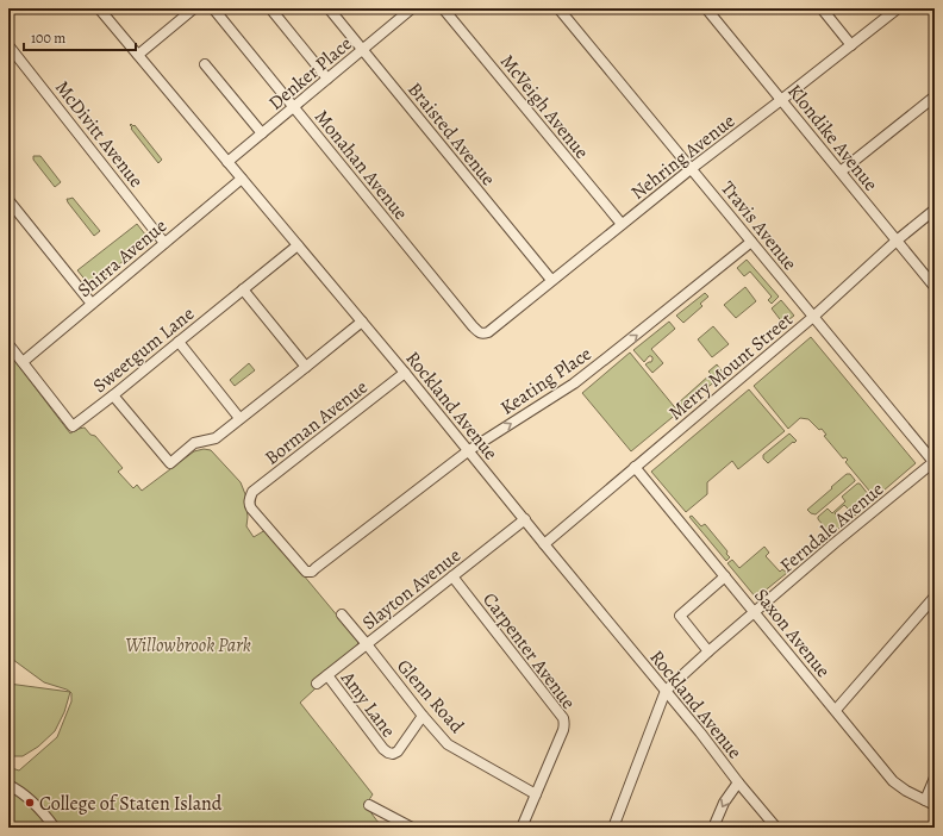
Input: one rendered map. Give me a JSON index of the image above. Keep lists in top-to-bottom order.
{
  "streets": {
    "street": [
      "Denker Place",
      "McVeigh Avenue",
      "McDivitt Avenue",
      "Braisted Avenue",
      "Klondike Avenue",
      "Nehring Avenue",
      "Monahan Avenue",
      "Travis Avenue",
      "Shirra Avenue",
      "Sweetgum Lane",
      "Merry Mount Street",
      "Keating Place",
      "Rockland Avenue",
      "Borman Avenue",
      "Ferndale Avenue",
      "Slayton Avenue",
      "Saxon Avenue",
      "Carpenter Avenue",
      "Glenn Road",
      "Amy Lane"
    ]
  },
  "crossings": [
    ["Denker Place", "Braisted Avenue"],
    ["Denker Place", "Monahan Avenue"],
    ["Denker Place", "Rockland Avenue"],
    ["McVeigh Avenue", "Nehring Avenue"],
    ["McDivitt Avenue", "Shirra Avenue"],
    ["Braisted Avenue", "Nehring Avenue"],
    ["Klondike Avenue", "Nehring Avenue"],
    ["Klondike Avenue", "Merry Mount Street"],
    ["Nehring Avenue", "Monahan Avenue"],
    ["Nehring Avenue", "Travis Avenue"],
    ["Travis Avenue", "Merry Mount Street"],
    ["Travis Avenue", "Keating Place"],
    ["Travis Avenue", "Ferndale Avenue"],
    ["Shirra Avenue", "Sweetgum Lane"],
    ["Shirra Avenue", "Rockland Avenue"],
    ["Sweetgum Lane", "Rockland Avenue"],
    ["Merry Mount Street", "Rockland Avenue"],
    ["Merry Mount Street", "Saxon Avenue"],
    ["Keating Place", "Rockland Avenue"],
    ["Keating Place", "Borman Avenue"],
    ["Rockland Avenue", "Borman Avenue"],
    ["Rockland Avenue", "Ferndale Avenue"],
    ["Rockland Avenue", "Slayton Avenue"],
    ["Ferndale Avenue", "Saxon Avenue"],
    ["Slayton Avenue", "Carpenter Avenue"],
    ["Slayton Avenue", "Glenn Road"],
    ["Slayton Avenue", "Amy Lane"],
    ["Carpenter Avenue", "Glenn Road"],
    ["Glenn Road", "Amy Lane"]
  ],
  "one_way": ["Keating Place"],
  "parks": ["Willowbrook Park"],
  "places": ["College of Staten Island"],
  "scale_bar": "100 m"
}
